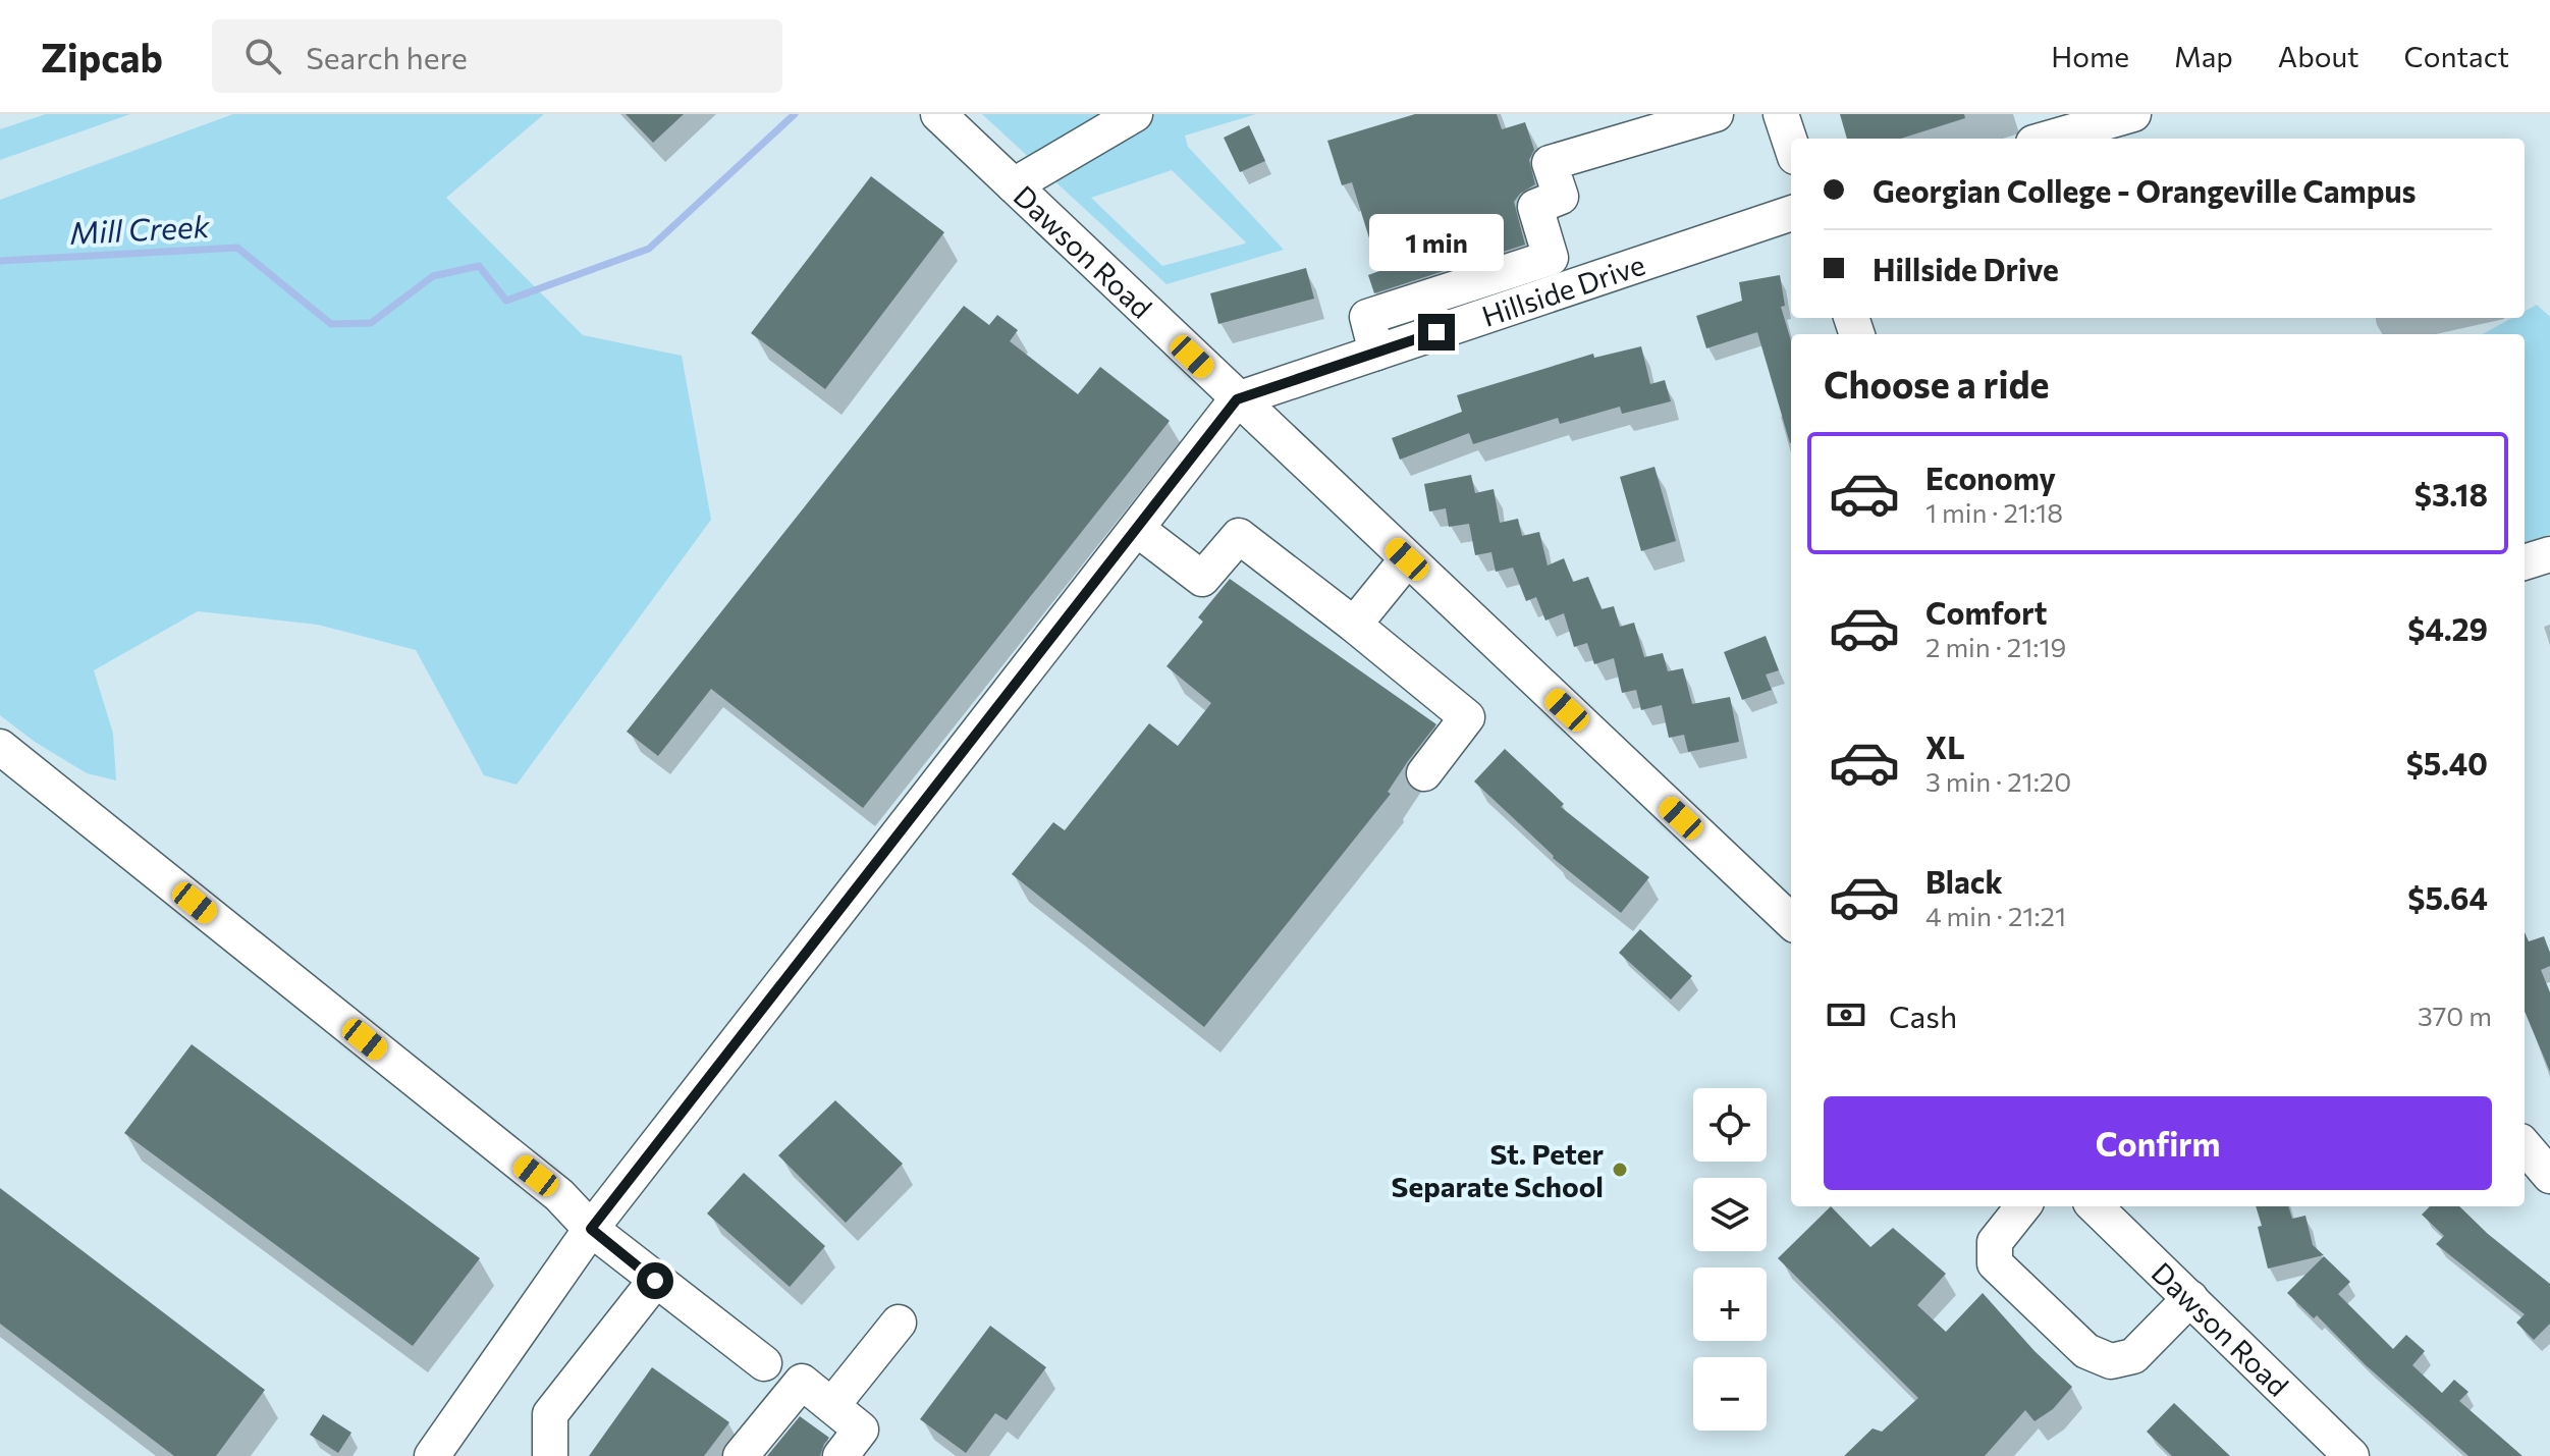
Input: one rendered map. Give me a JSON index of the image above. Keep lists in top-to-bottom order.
{
  "streets": {
    "street": ["Dawson Road", "Hillside Drive"]
  },
  "crossings": [
    ["Dawson Road", "Hillside Drive"]
  ],
  "water": ["Mill Creek"],
  "places": ["St. Peter Separate School"],
  "page": {
    "header": "Zipcab",
    "search": "Search here",
    "nav": [
      "Home",
      "Map",
      "About",
      "Contact"
    ],
    "banner": ["Georgian College - Orangeville Campus", "Hillside Drive"],
    "bubble": "1 min",
    "heading": "Choose a ride",
    "list": [
      {
        "name": "Economy",
        "note": "1 min · 21:18",
        "value": "$3.18"
      },
      {
        "name": "Comfort",
        "note": "2 min · 21:19",
        "value": "$4.29"
      },
      {
        "name": "XL",
        "note": "3 min · 21:20",
        "value": "$5.40"
      },
      {
        "name": "Black",
        "note": "4 min · 21:21",
        "value": "$5.64"
      }
    ],
    "pay": ["Cash", "370 m"],
    "buttons": "Confirm",
    "map_buttons": ["+", "−"]
  }
}
